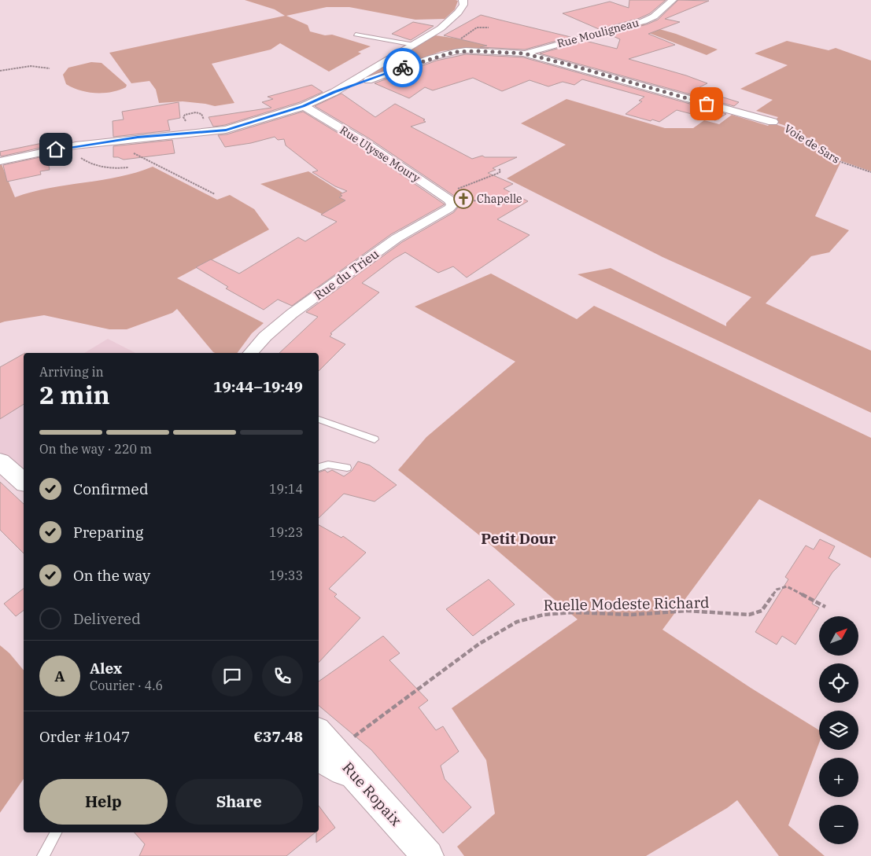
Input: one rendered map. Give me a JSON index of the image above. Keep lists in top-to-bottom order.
{
  "streets": {
    "street": [
      "Rue Mouligneau",
      "Voie de Sars",
      "Rue Ulysse Moury",
      "Rue du Trieu",
      "Rue Ropaix"
    ],
    "path": ["Ruelle Modeste Richard"]
  },
  "crossings": [
    ["Rue Mouligneau", "Voie de Sars"],
    ["Rue Ulysse Moury", "Rue du Trieu"],
    ["Ruelle Modeste Richard", "Rue Ropaix"]
  ],
  "districts": ["Petit Dour"],
  "places": {
    "church": ["Chapelle"]
  },
  "north": "top right",
  "page": {
    "heading": ["2 min", "Arriving in", "19:44–19:49"],
    "panel": [
      "Alex",
      "Courier · 4.6",
      "Order #1047",
      "€37.48"
    ],
    "bar": "On the way · 220 m",
    "list": [
      ["Confirmed", "19:14"],
      ["Preparing", "19:23"],
      ["On the way", "19:33"],
      "Delivered"
    ],
    "map_buttons": ["+", "−"],
    "round": "A",
    "buttons": ["Help", "Share"]
  }
}
